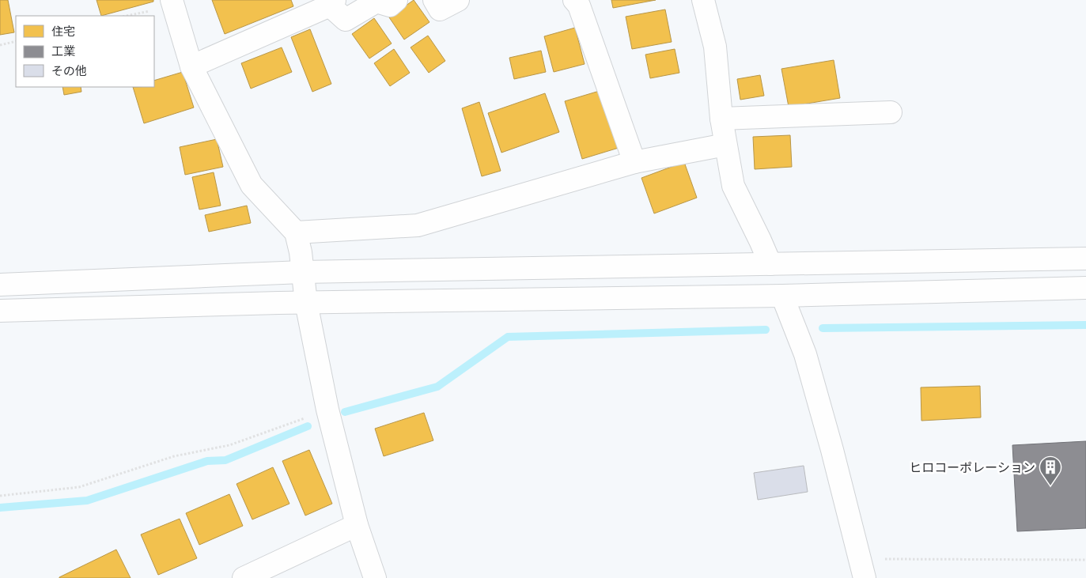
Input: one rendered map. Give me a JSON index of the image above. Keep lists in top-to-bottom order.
{
  "places": {
    "building": ["ヒロコーポレーション"]
  },
  "legend": ["住宅", "工業", "その他"]
}
